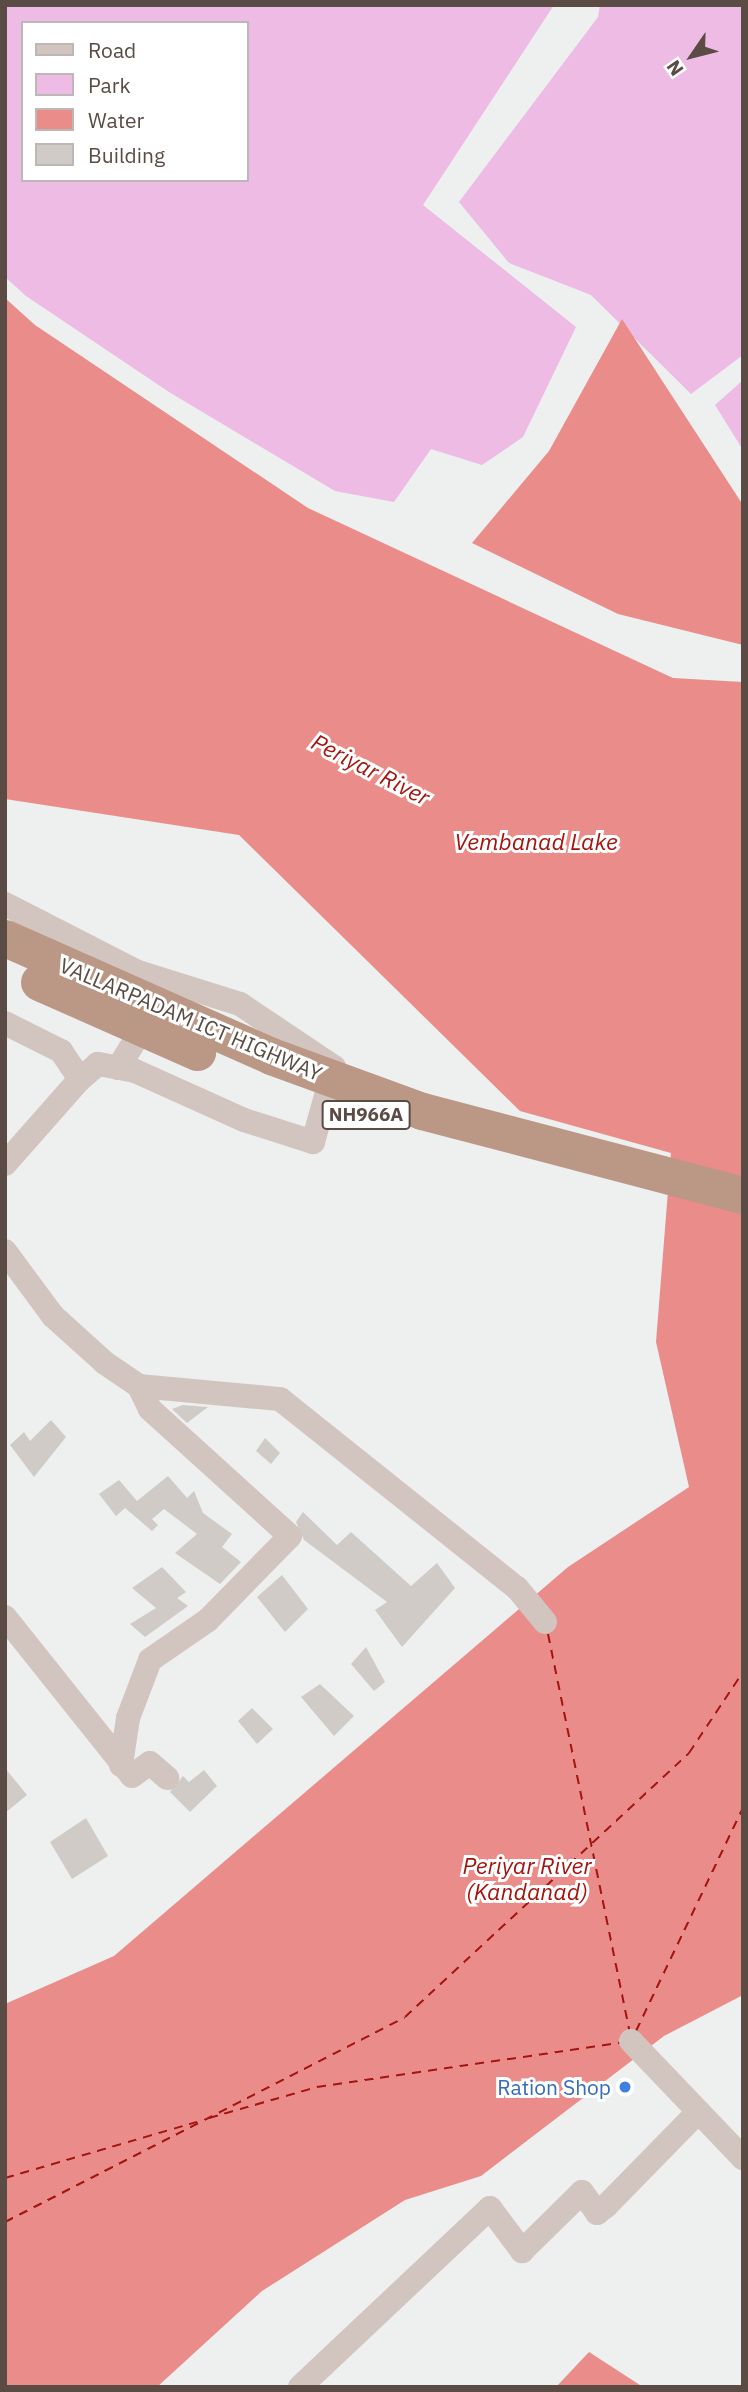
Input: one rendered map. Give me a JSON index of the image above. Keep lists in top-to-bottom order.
{
  "streets": {
    "highway": ["VALLARPADAM ICT HIGHWAY", "NH966A"]
  },
  "water": ["Periyar River", "Vembanad Lake", "Periyar River (Kandanad)"],
  "places": ["Ration Shop"],
  "legend": [
    "Road",
    "Park",
    "Water",
    "Building"
  ],
  "north": "bottom left"
}
